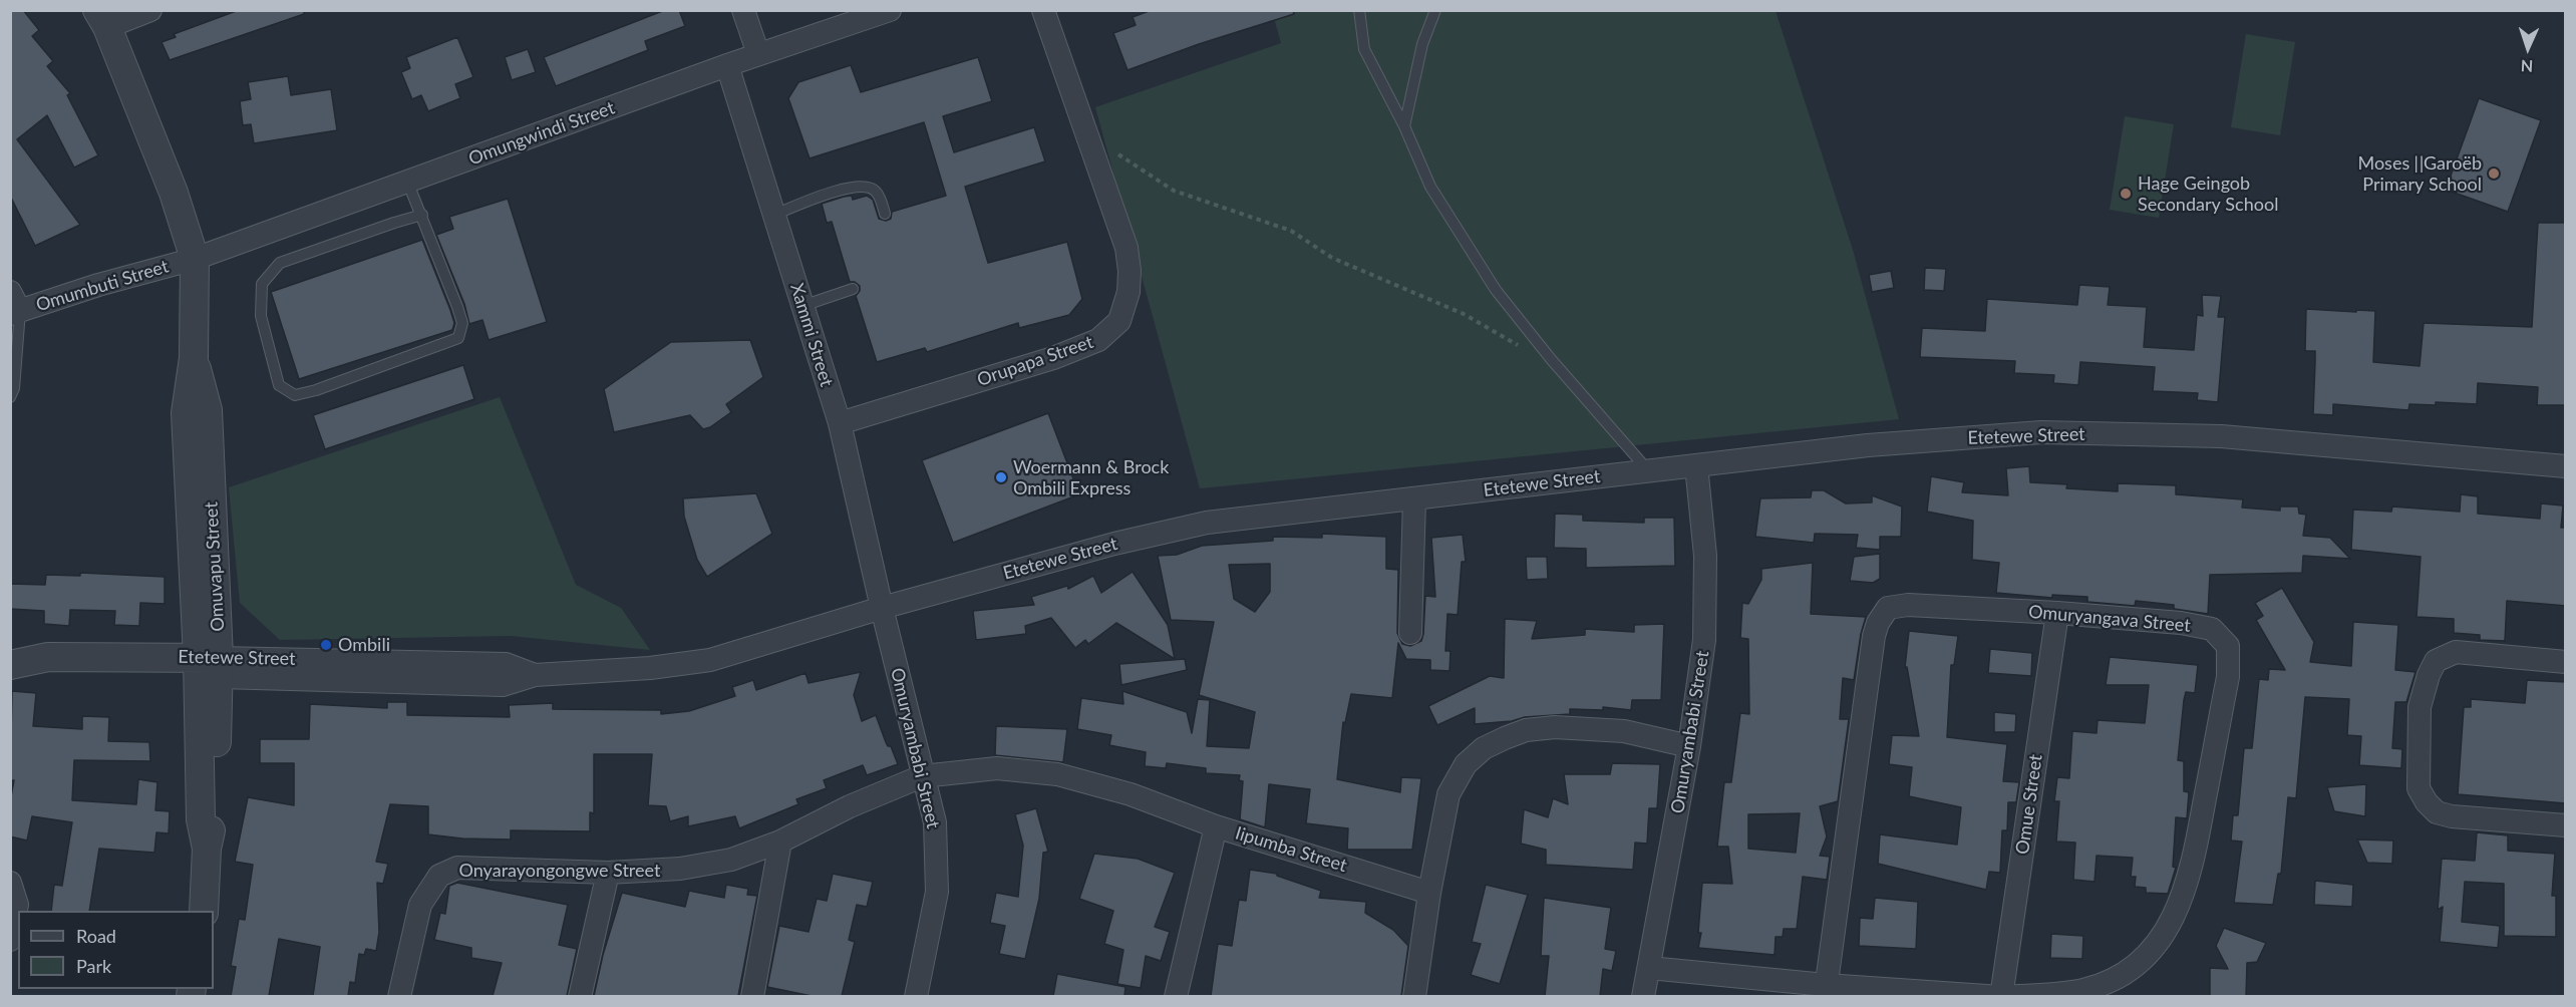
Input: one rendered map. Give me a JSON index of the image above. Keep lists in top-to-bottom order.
{
  "streets": {
    "street": [
      "Omungwindi Street",
      "Omumbuti Street",
      "Xammi Street",
      "Orupapa Street",
      "Etetewe Street",
      "Omuvapu Street",
      "Omuryangava Street",
      "Omuryambabi Street",
      "Omue Street",
      "Iipumba Street",
      "Onyarayongongwe Street"
    ]
  },
  "crossings": [
    ["Omungwindi Street", "Omumbuti Street"],
    ["Omungwindi Street", "Xammi Street"],
    ["Omungwindi Street", "Omuvapu Street"],
    ["Omumbuti Street", "Omuvapu Street"],
    ["Xammi Street", "Orupapa Street"],
    ["Xammi Street", "Etetewe Street"],
    ["Xammi Street", "Omuryambabi Street"],
    ["Etetewe Street", "Omuvapu Street"],
    ["Etetewe Street", "Omuryambabi Street"],
    ["Omuryangava Street", "Omuryambabi Street"],
    ["Omuryangava Street", "Omue Street"],
    ["Omuryambabi Street", "Onyarayongongwe Street"],
    ["Iipumba Street", "Onyarayongongwe Street"]
  ],
  "places": [
    "Moses ǁGaroëb Primary School",
    "Hage Geingob Secondary School",
    "Woermann & Brock Ombili Express",
    "Ombili"
  ],
  "legend": ["Road", "Park"],
  "north": "bottom"
}
